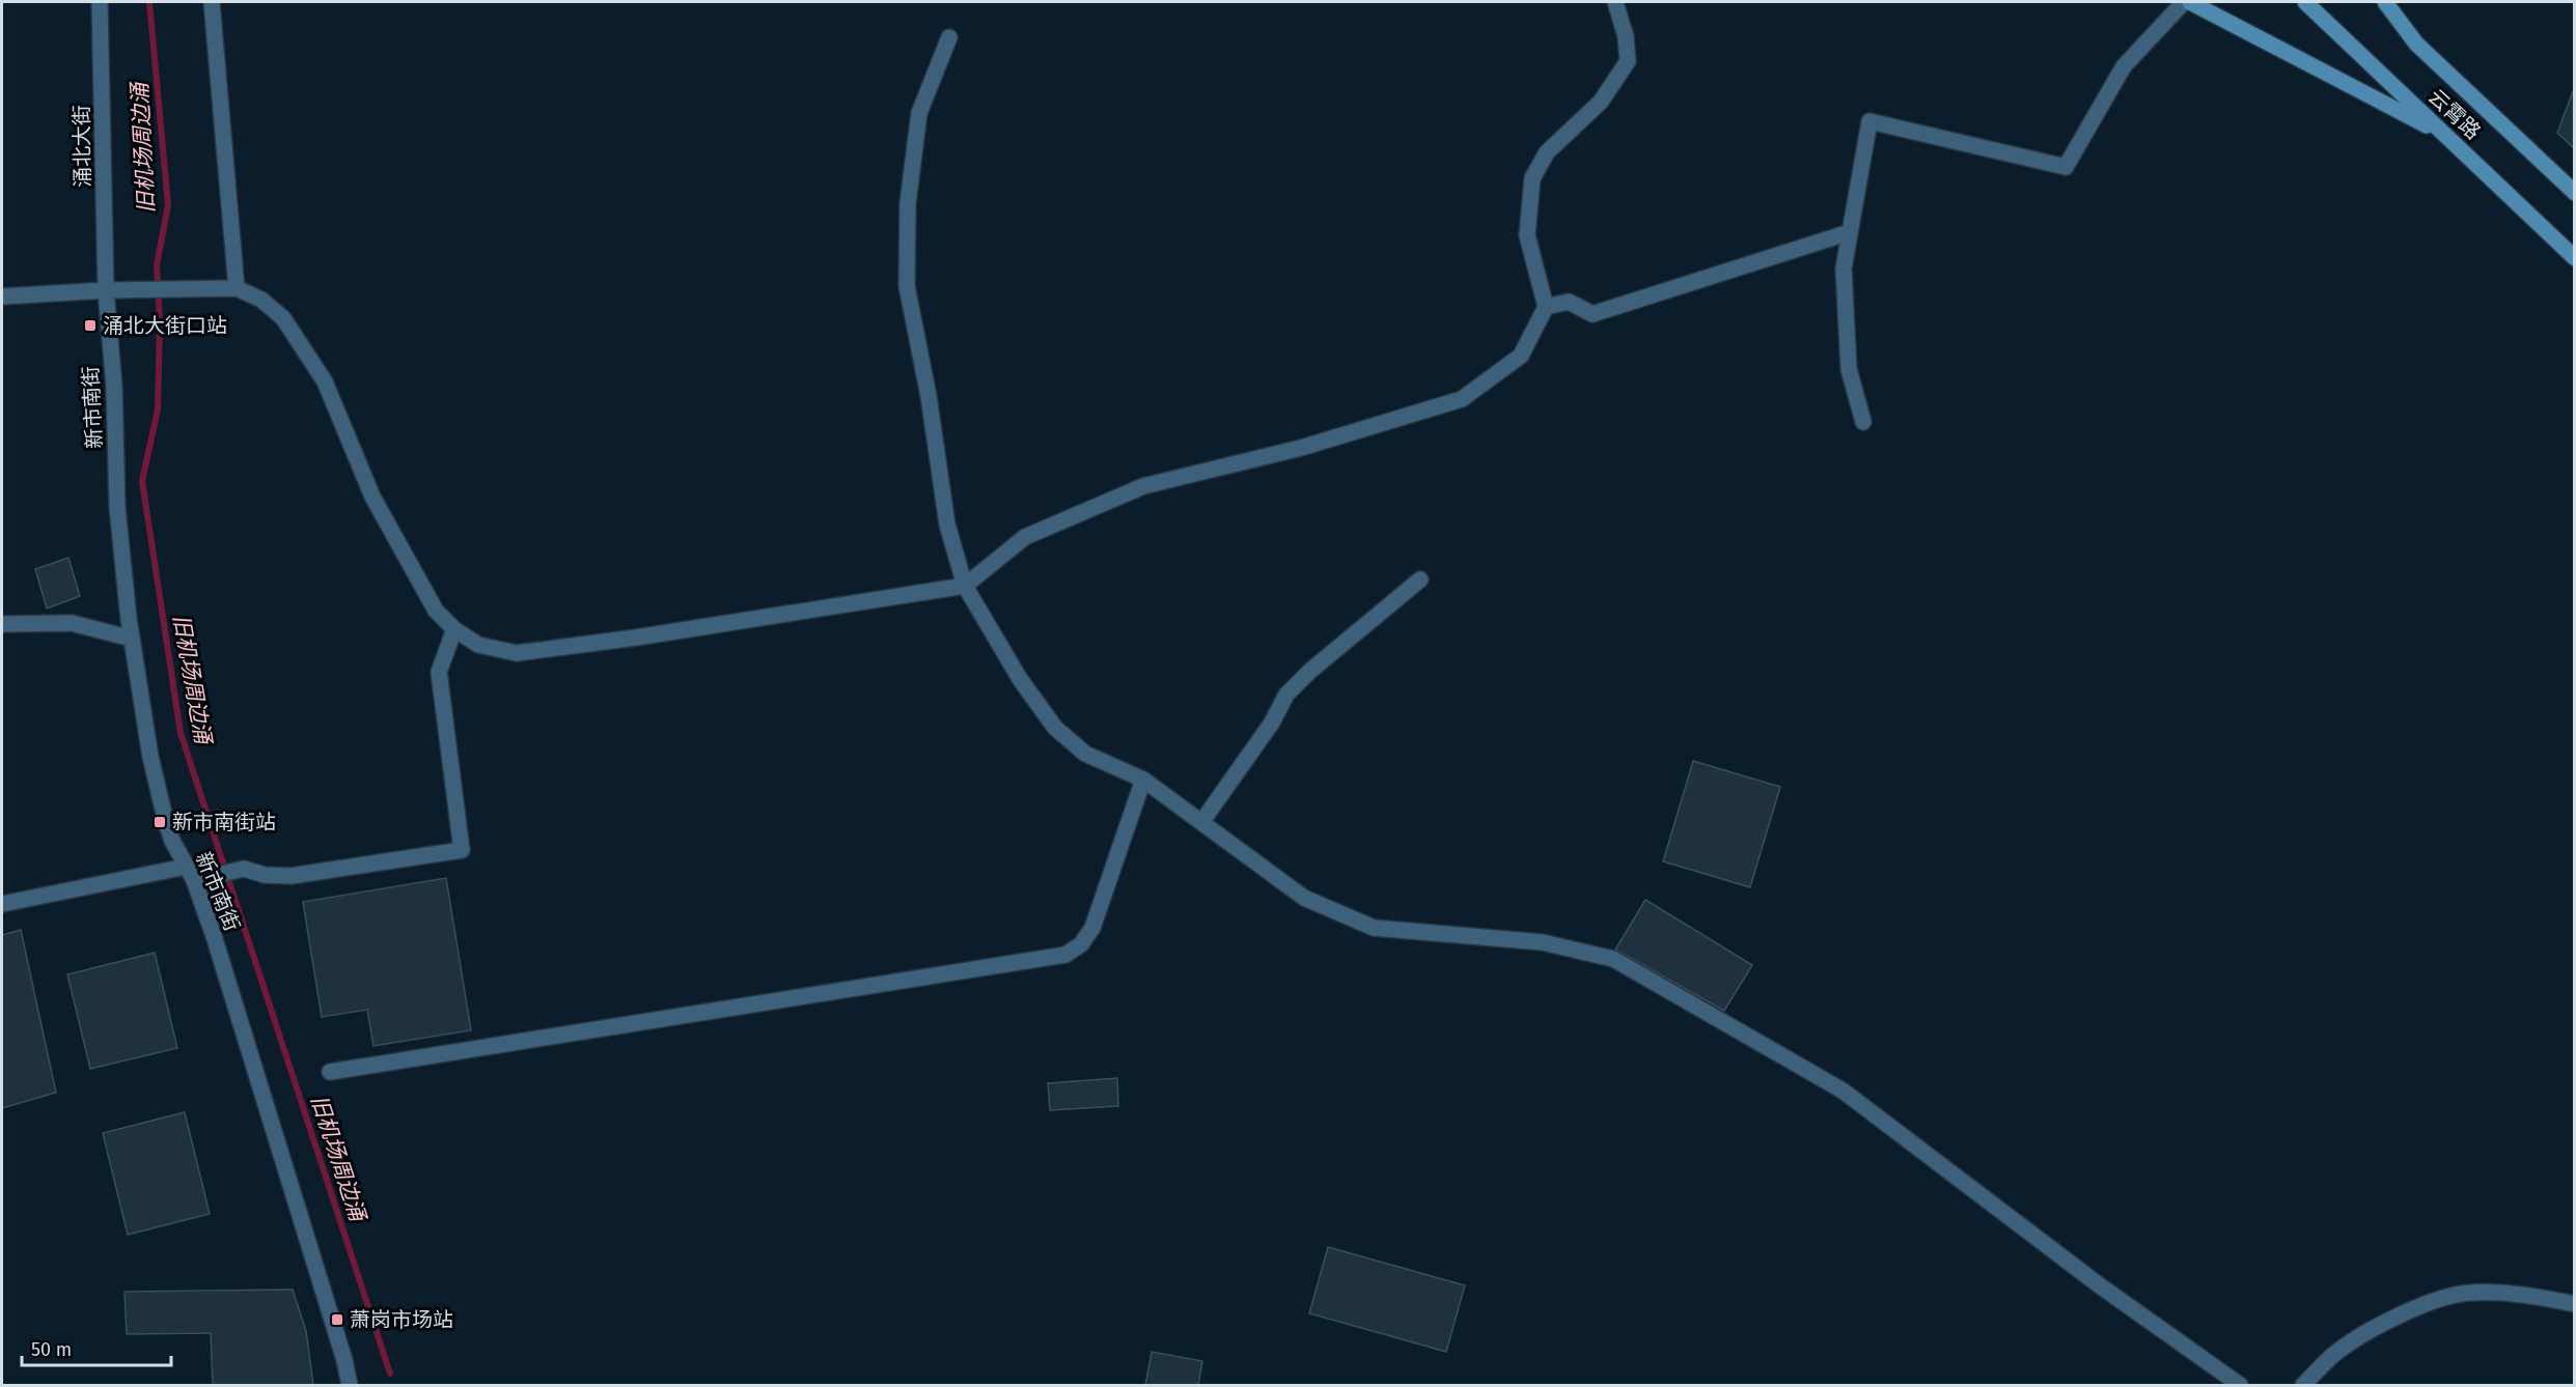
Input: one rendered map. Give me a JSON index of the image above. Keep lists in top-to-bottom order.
{
  "streets": {
    "main road": ["云霄路"],
    "street": ["涌北大街", "新市南街"]
  },
  "crossings": [
    ["涌北大街", "新市南街"]
  ],
  "water": ["旧机场周边涌"],
  "places": {
    "transit": ["涌北大街口站", "新市南街站", "萧岗市场站"]
  },
  "scale_bar": "50 m"
}
